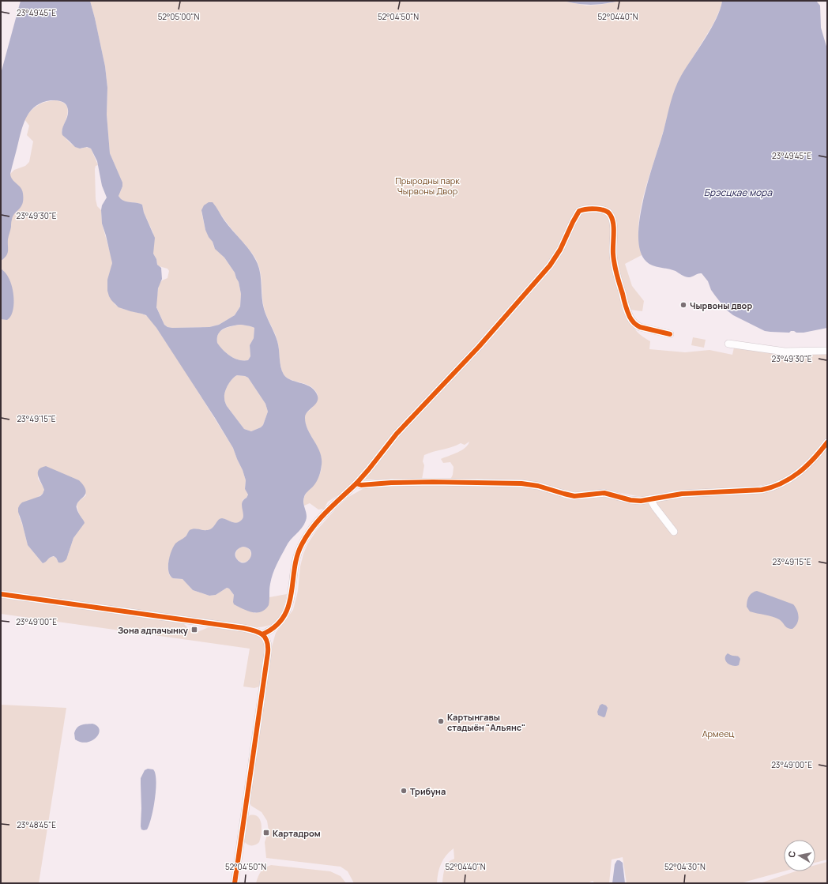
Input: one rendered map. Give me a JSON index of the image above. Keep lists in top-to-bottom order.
{
  "water": ["Брэсцкае мора"],
  "parks": ["Прыродны парк Чырвоны Двор", "Армеец"],
  "places": {
    "other": ["Чырвоны двор", "Картынгавы стадыён \"Альянс\"", "Трибуна"],
    "transit": ["Зона адпачынку", "Картадром"]
  },
  "north": "left",
  "coordinates": [
    "23°49'45\"E",
    "52°05'00\"N",
    "52°04'50\"N",
    "52°04'40\"N",
    "23°49'30\"E",
    "23°49'15\"E",
    "23°49'00\"E",
    "23°48'45\"E",
    "52°04'30\"N"
  ]
}
